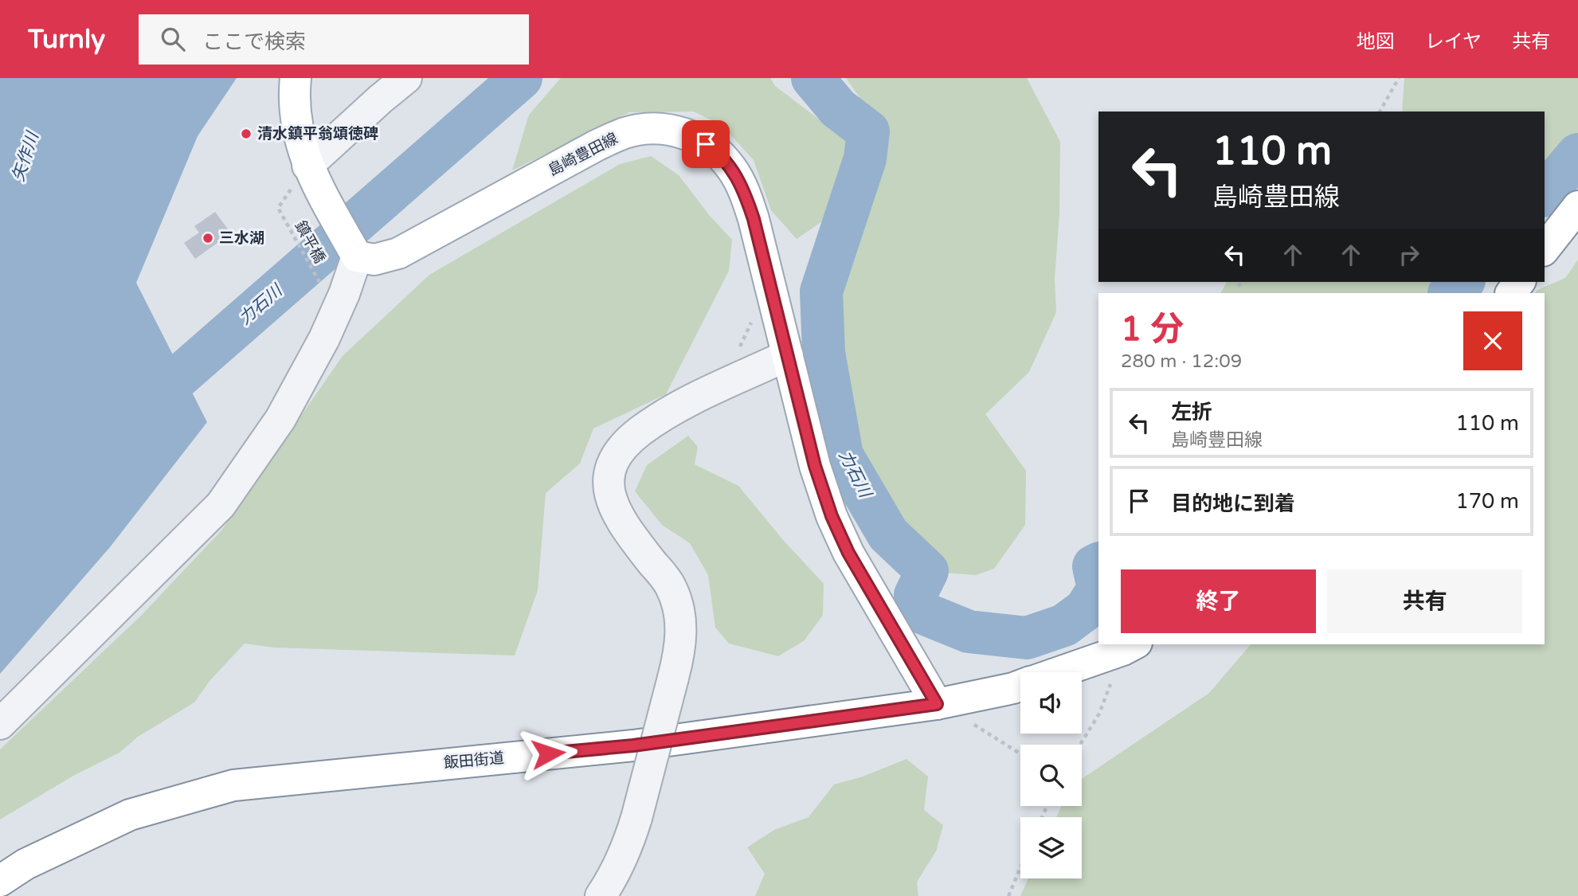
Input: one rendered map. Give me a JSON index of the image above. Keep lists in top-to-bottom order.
{
  "streets": {
    "main road": ["島崎豊田線", "飯田街道"],
    "path": ["鎮平橋"]
  },
  "crossings": [
    ["島崎豊田線", "飯田街道"]
  ],
  "water": ["矢作川", "力石川"],
  "places": ["清水鎮平翁頌徳碑", "三水湖"],
  "page": {
    "header": "Turnly",
    "search": "ここで検索",
    "nav": ["地図", "レイヤ", "共有"],
    "turn": ["110 m", "島崎豊田線"],
    "heading": ["1 分", "280 m · 12:09"],
    "list": [
      {
        "name": "左折",
        "note": "島崎豊田線",
        "value": "110 m"
      },
      {
        "name": "目的地に到着",
        "value": "170 m"
      }
    ],
    "buttons": ["終了", "共有"]
  }
}
